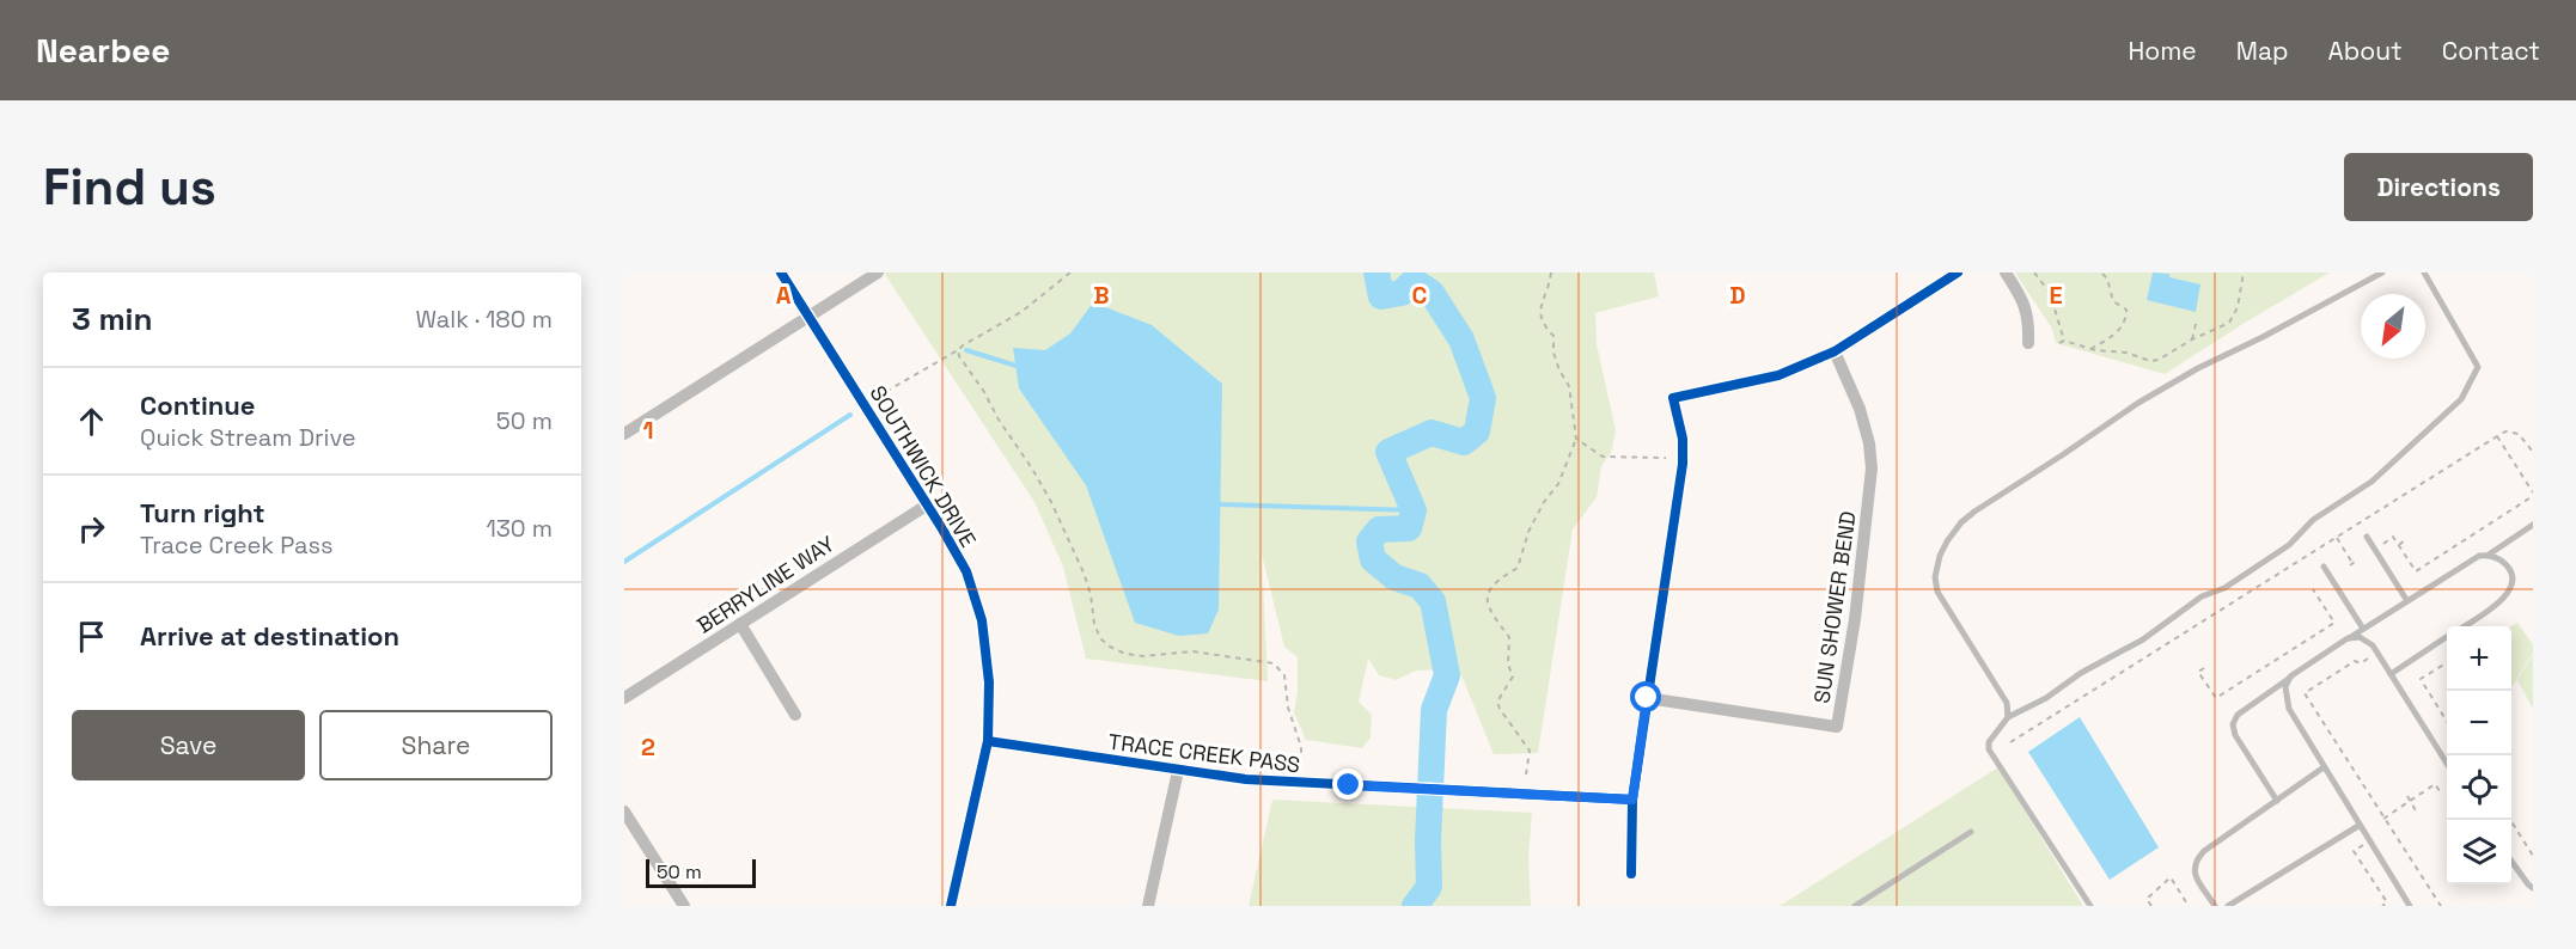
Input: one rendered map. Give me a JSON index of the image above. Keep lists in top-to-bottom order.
{
  "streets": {
    "street": [
      "SOUTHWICK DRIVE",
      "BERRYLINE WAY",
      "SUN SHOWER BEND",
      "TRACE CREEK PASS"
    ]
  },
  "crossings": [
    ["SOUTHWICK DRIVE", "BERRYLINE WAY"],
    ["SOUTHWICK DRIVE", "TRACE CREEK PASS"]
  ],
  "scale_bar": "50 m",
  "north": "bottom left",
  "page": {
    "header": "Nearbee",
    "nav": [
      "Home",
      "Map",
      "About",
      "Contact"
    ],
    "buttons": [
      "Directions",
      ["Save", "Share"]
    ],
    "title": "Find us",
    "heading": ["3 min", "Walk · 180 m"],
    "list": [
      ["Continue", "Quick Stream Drive", "50 m"],
      ["Turn right", "Trace Creek Pass", "130 m"],
      "Arrive at destination"
    ],
    "map_buttons": ["+", "−"],
    "scale": "50 m"
  },
  "grid": {
    "columns": [
      "A",
      "B",
      "C",
      "D",
      "E"
    ],
    "rows": ["1", "2"]
  }
}
